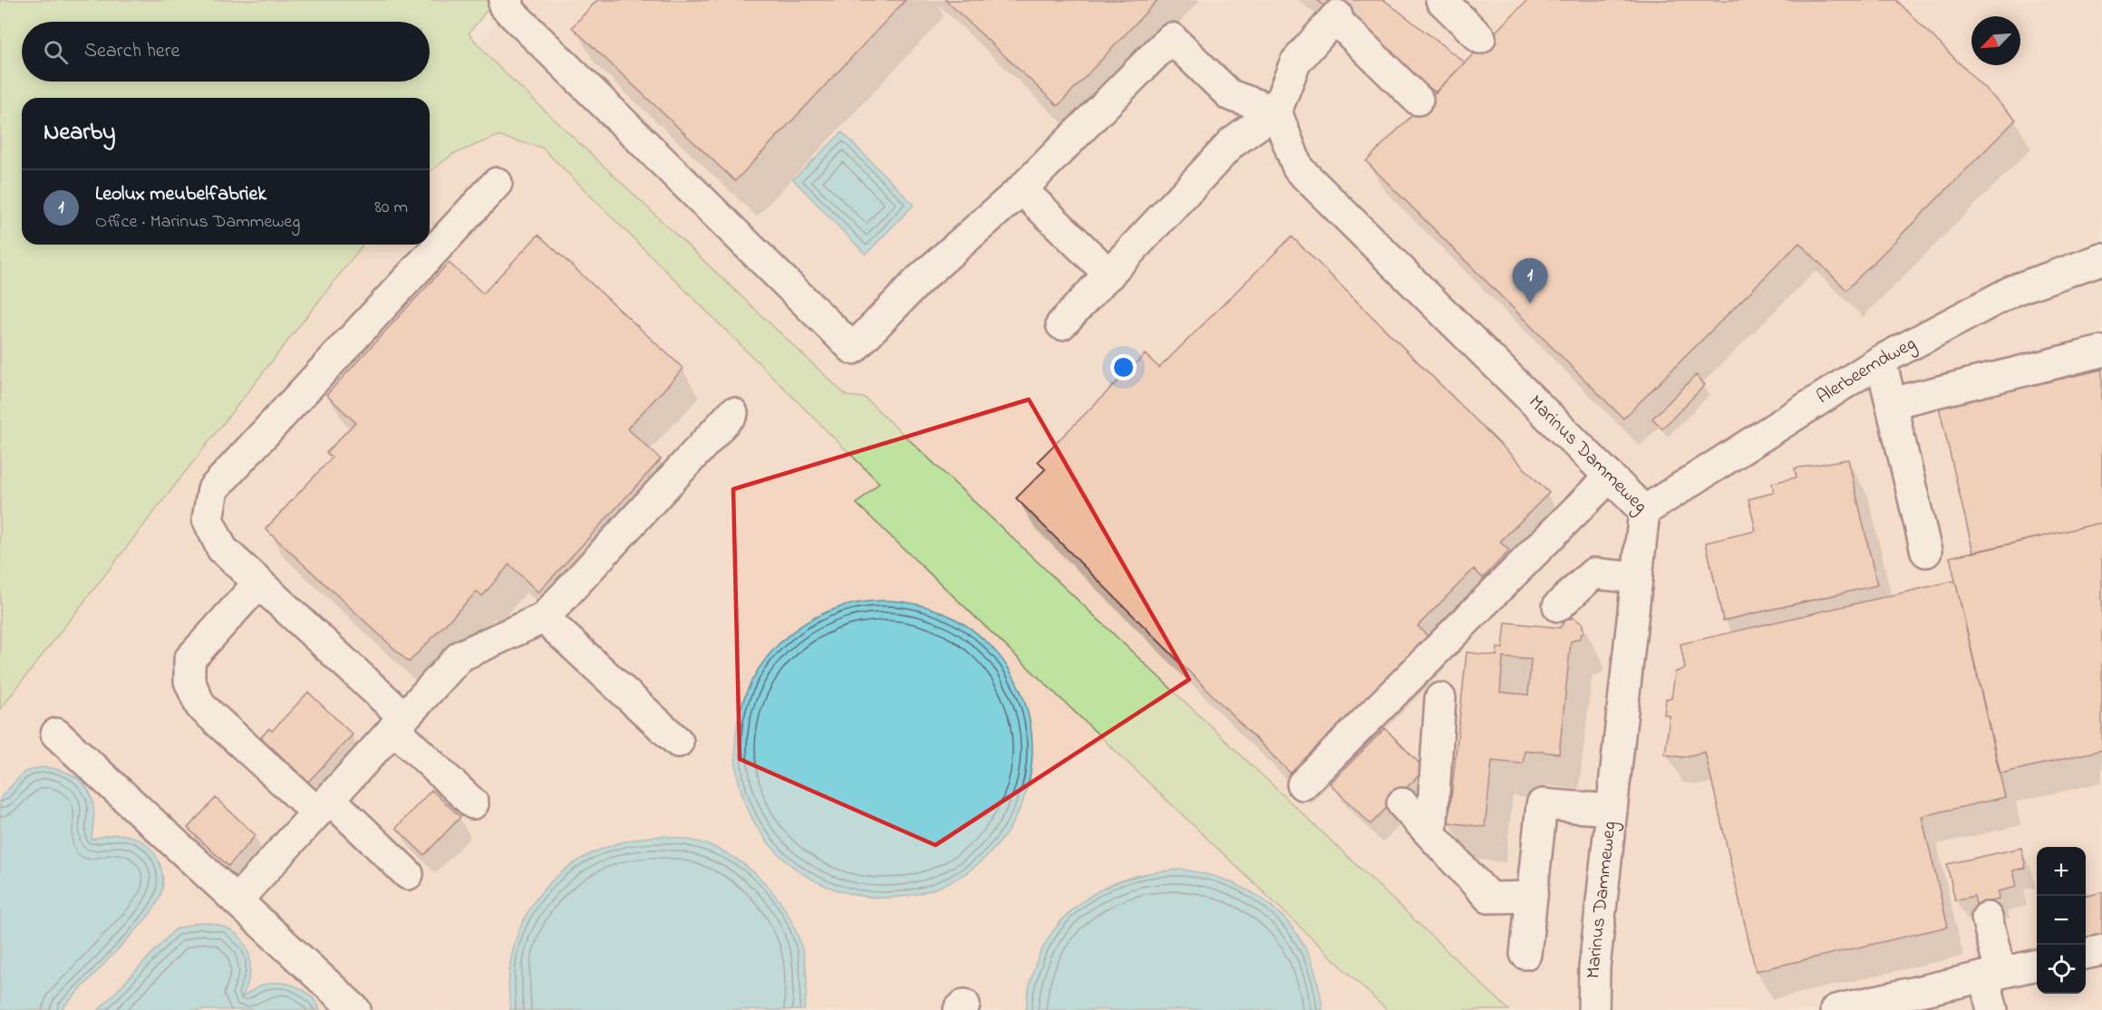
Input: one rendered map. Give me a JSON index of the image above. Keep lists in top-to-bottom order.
{
  "streets": {
    "street": ["Alerbeemdweg", "Marinus Dammeweg"]
  },
  "crossings": [
    ["Alerbeemdweg", "Marinus Dammeweg"]
  ],
  "north": "bottom left",
  "page": {
    "search": "Search here",
    "heading": "Nearby",
    "list": [
      {
        "mark": "1",
        "name": "Leolux meubelfabriek",
        "note": "Office · Marinus Dammeweg",
        "value": "80 m"
      }
    ],
    "pins": "1",
    "map_buttons": ["+", "−"]
  }
}
